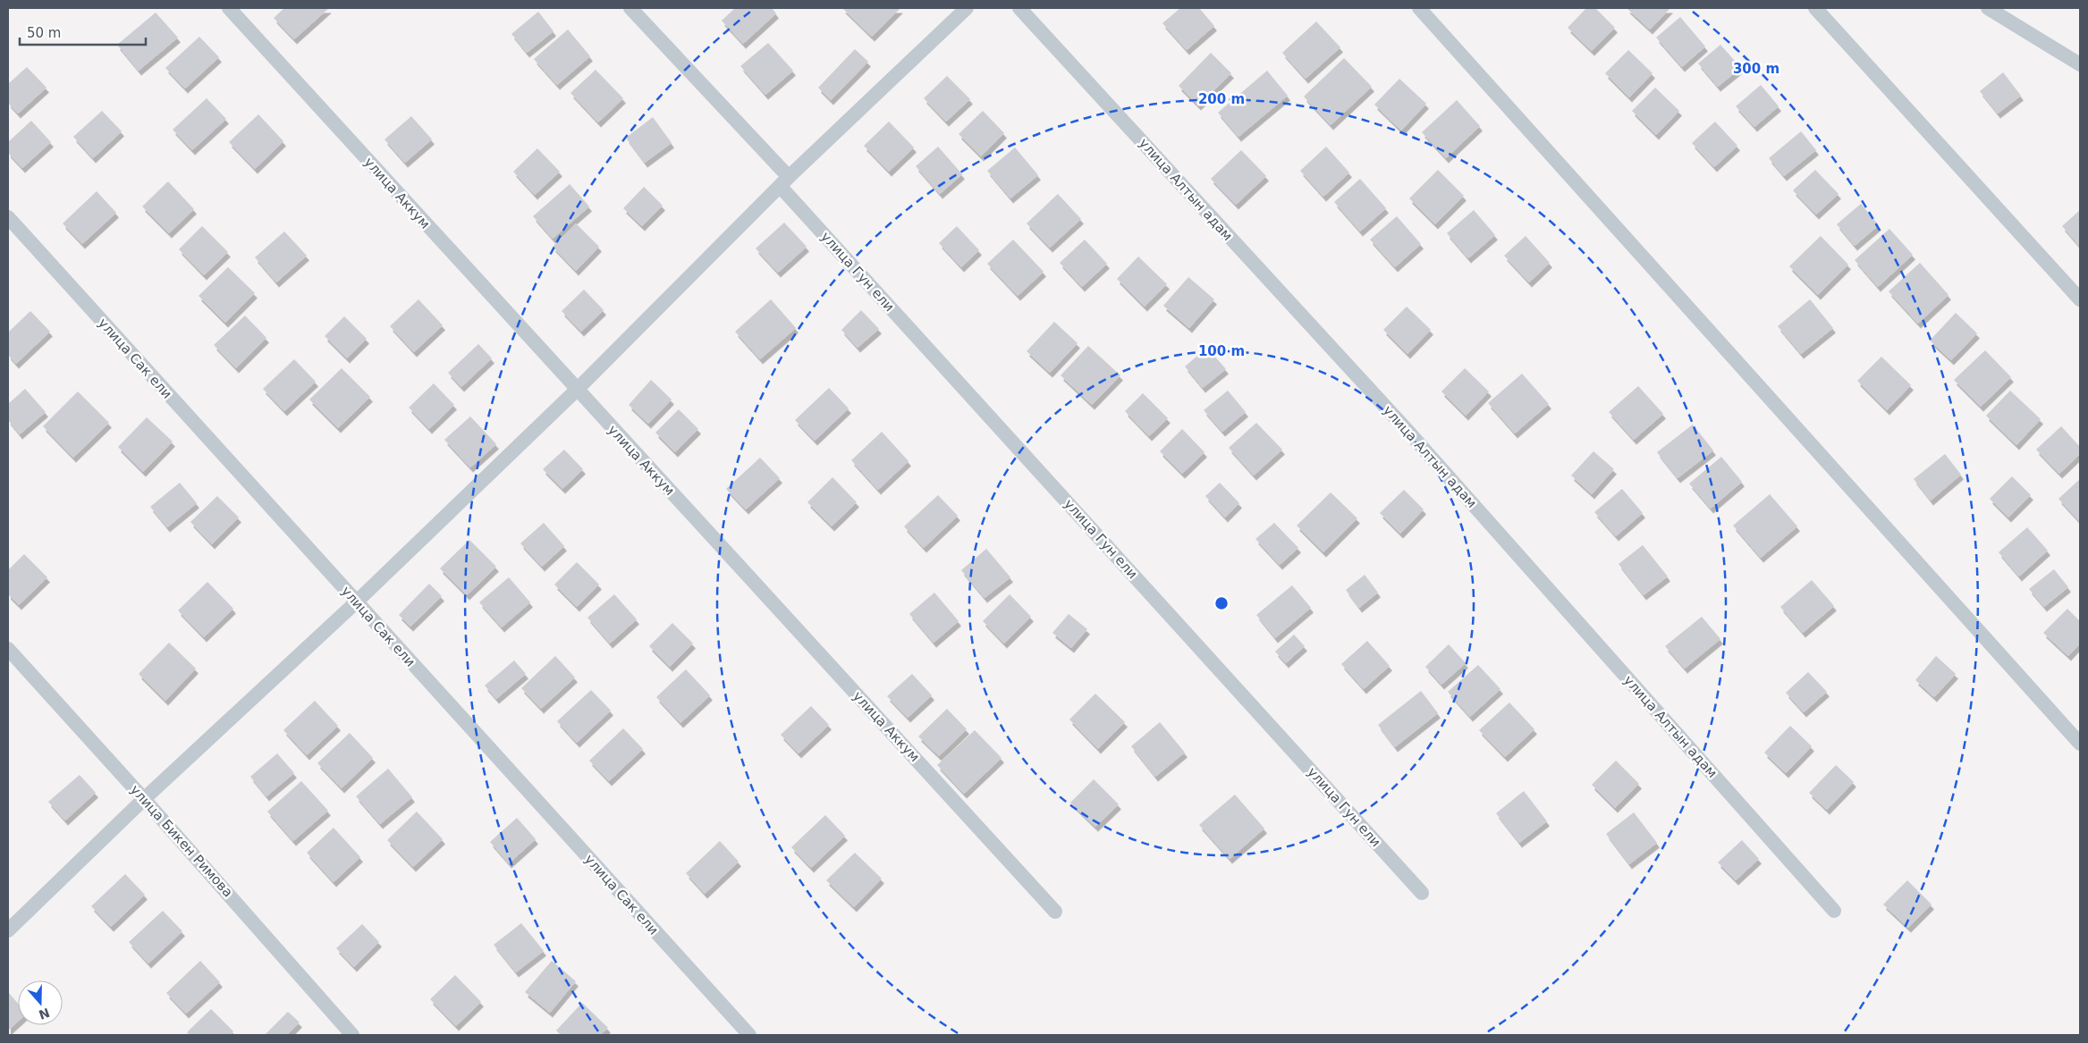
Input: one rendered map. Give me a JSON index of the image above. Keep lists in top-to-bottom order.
{
  "streets": {
    "street": [
      "улица Алтын адам",
      "улица Аккум",
      "улица Гун ели",
      "улица Сак ели",
      "улица Бикен Римова"
    ]
  },
  "scale_bar": "50 m",
  "north": "bottom",
  "rings": ["300 m", "200 m", "100 m"]
}
